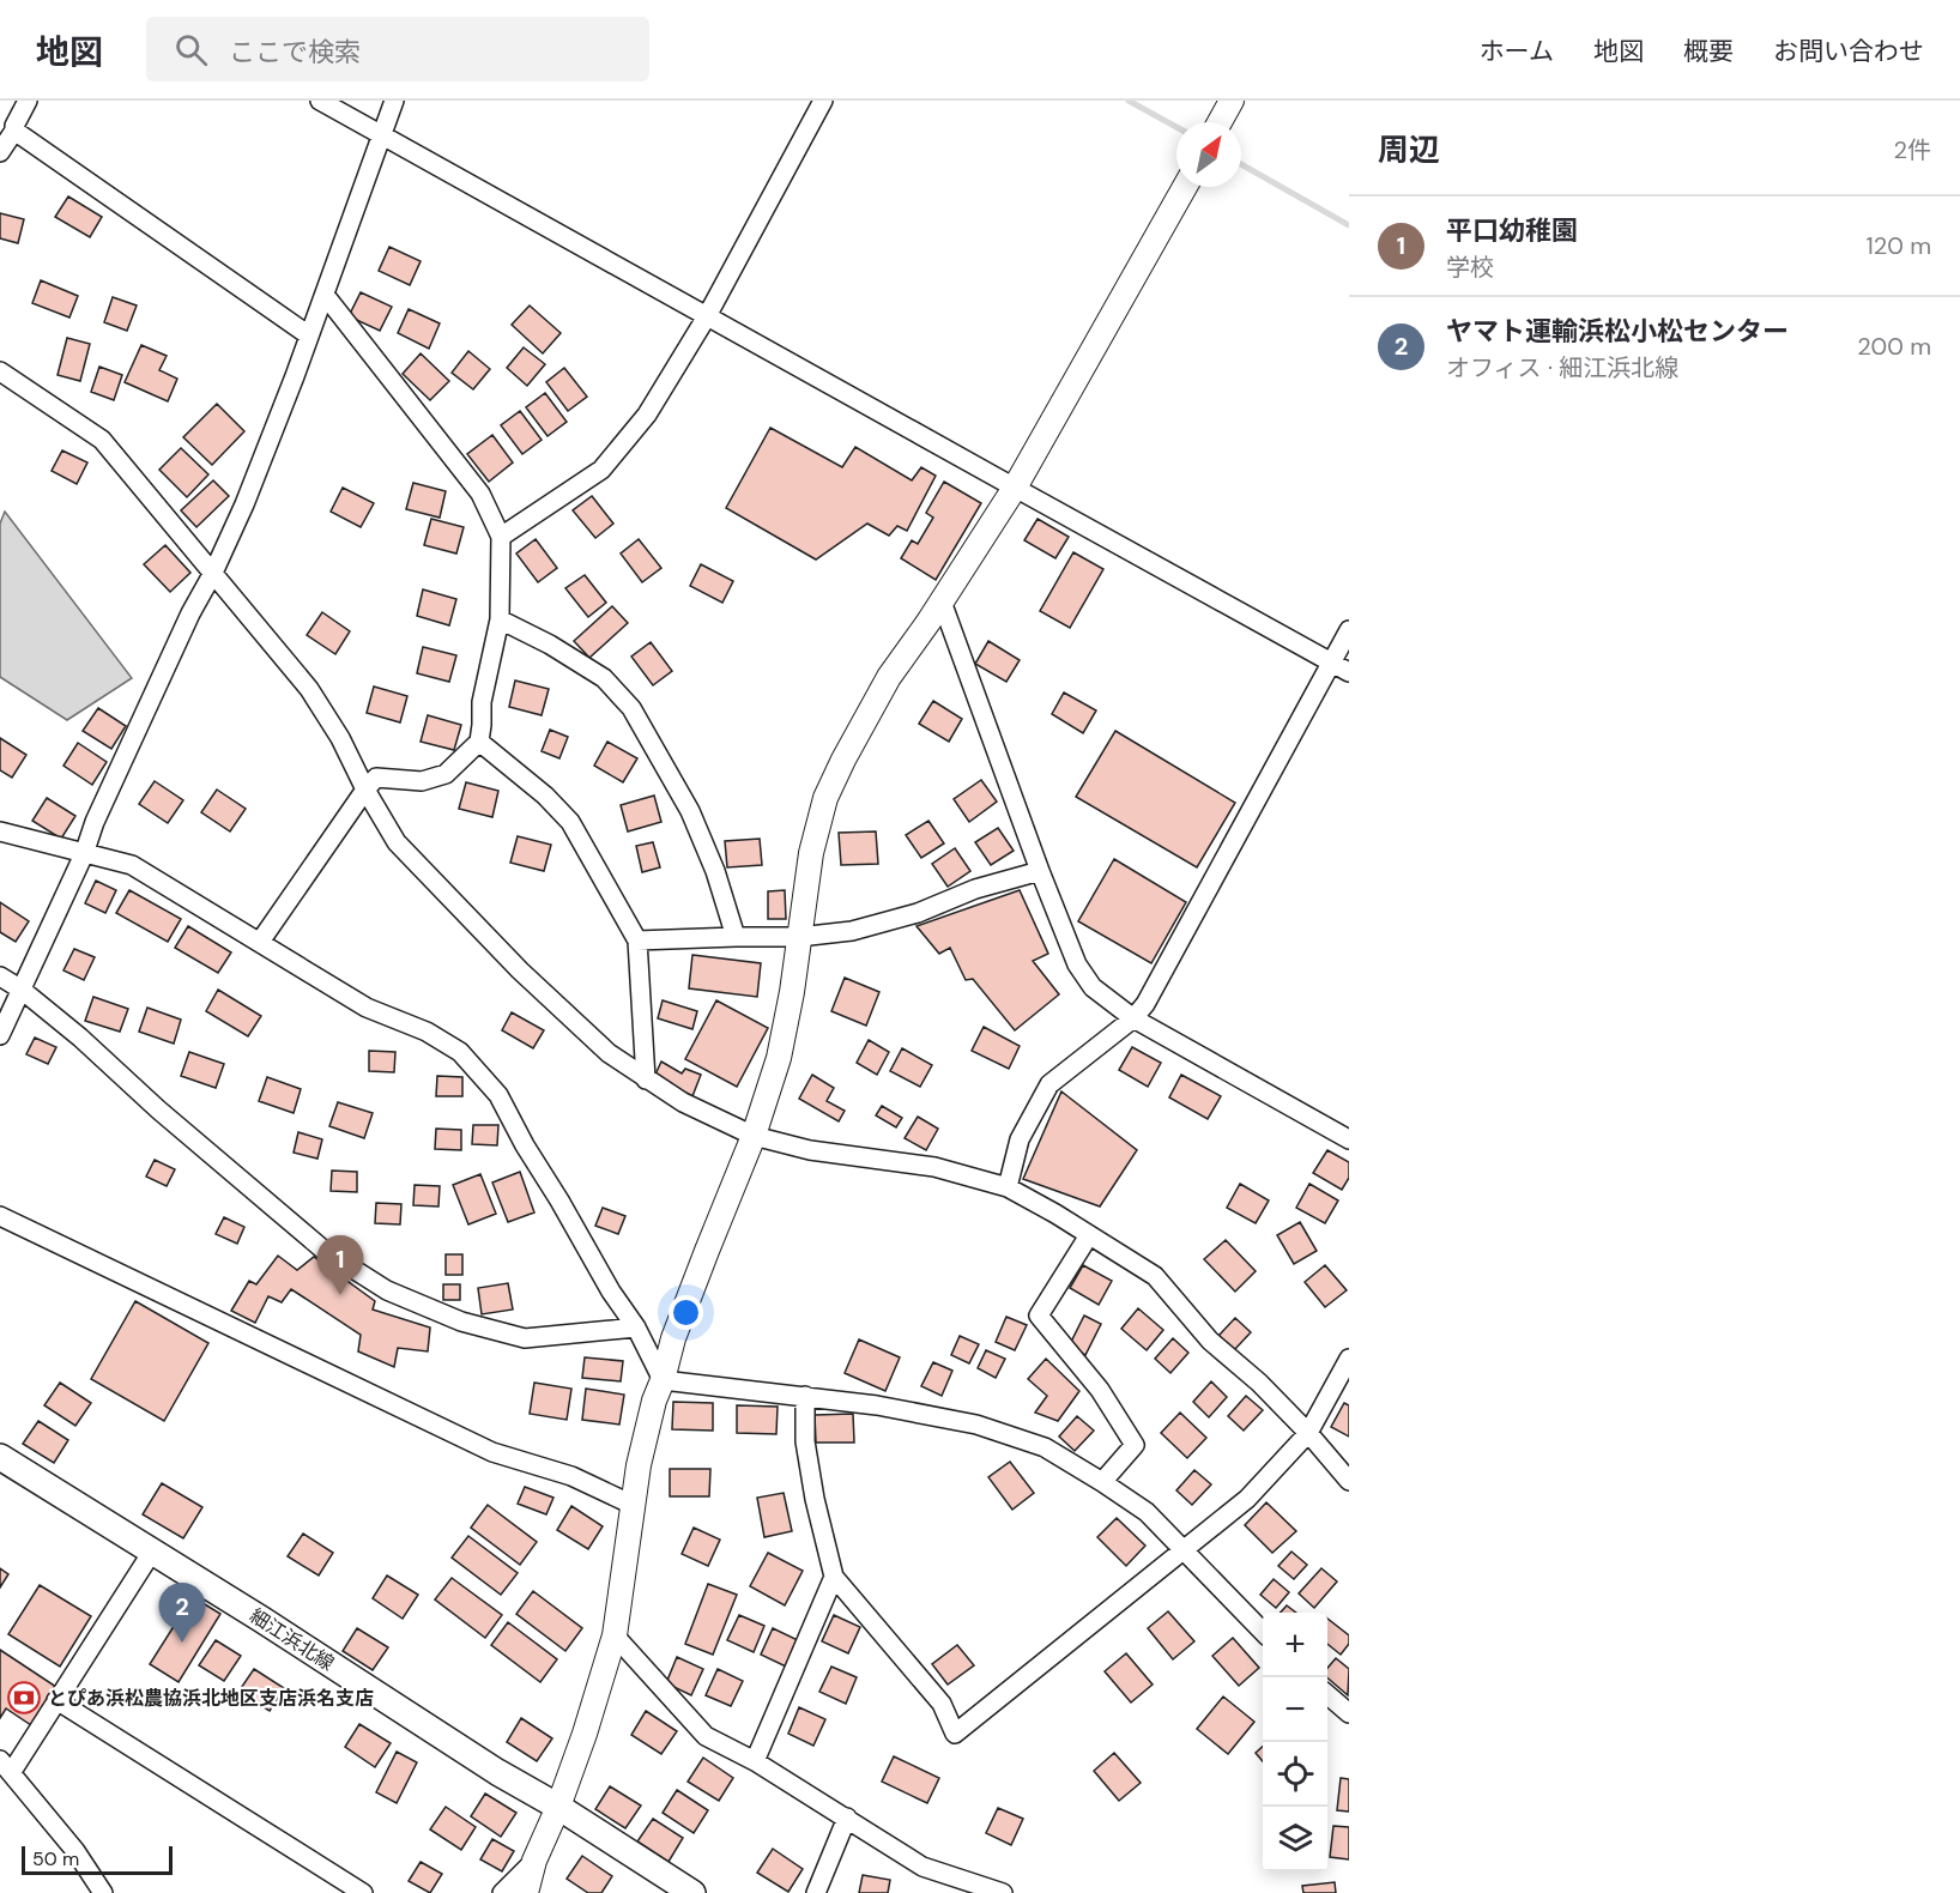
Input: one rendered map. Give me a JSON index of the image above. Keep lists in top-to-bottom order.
{
  "streets": {
    "main road": ["細江浜北線"]
  },
  "places": {
    "bank": ["とぴあ浜松農協浜北地区支店浜名支店"]
  },
  "scale_bar": "50 m",
  "north": "top right",
  "page": {
    "header": "地図",
    "search": "ここで検索",
    "nav": [
      "ホーム",
      "地図",
      "概要",
      "お問い合わせ"
    ],
    "heading": ["周辺", "2件"],
    "list": [
      {
        "mark": "1",
        "name": "平口幼稚園",
        "note": "学校",
        "value": "120 m"
      },
      {
        "mark": "2",
        "name": "ヤマト運輸浜松小松センター",
        "note": "オフィス · 細江浜北線",
        "value": "200 m"
      }
    ],
    "pins": ["1", "2"],
    "map_buttons": ["+", "−"],
    "scale": "50 m"
  }
}
